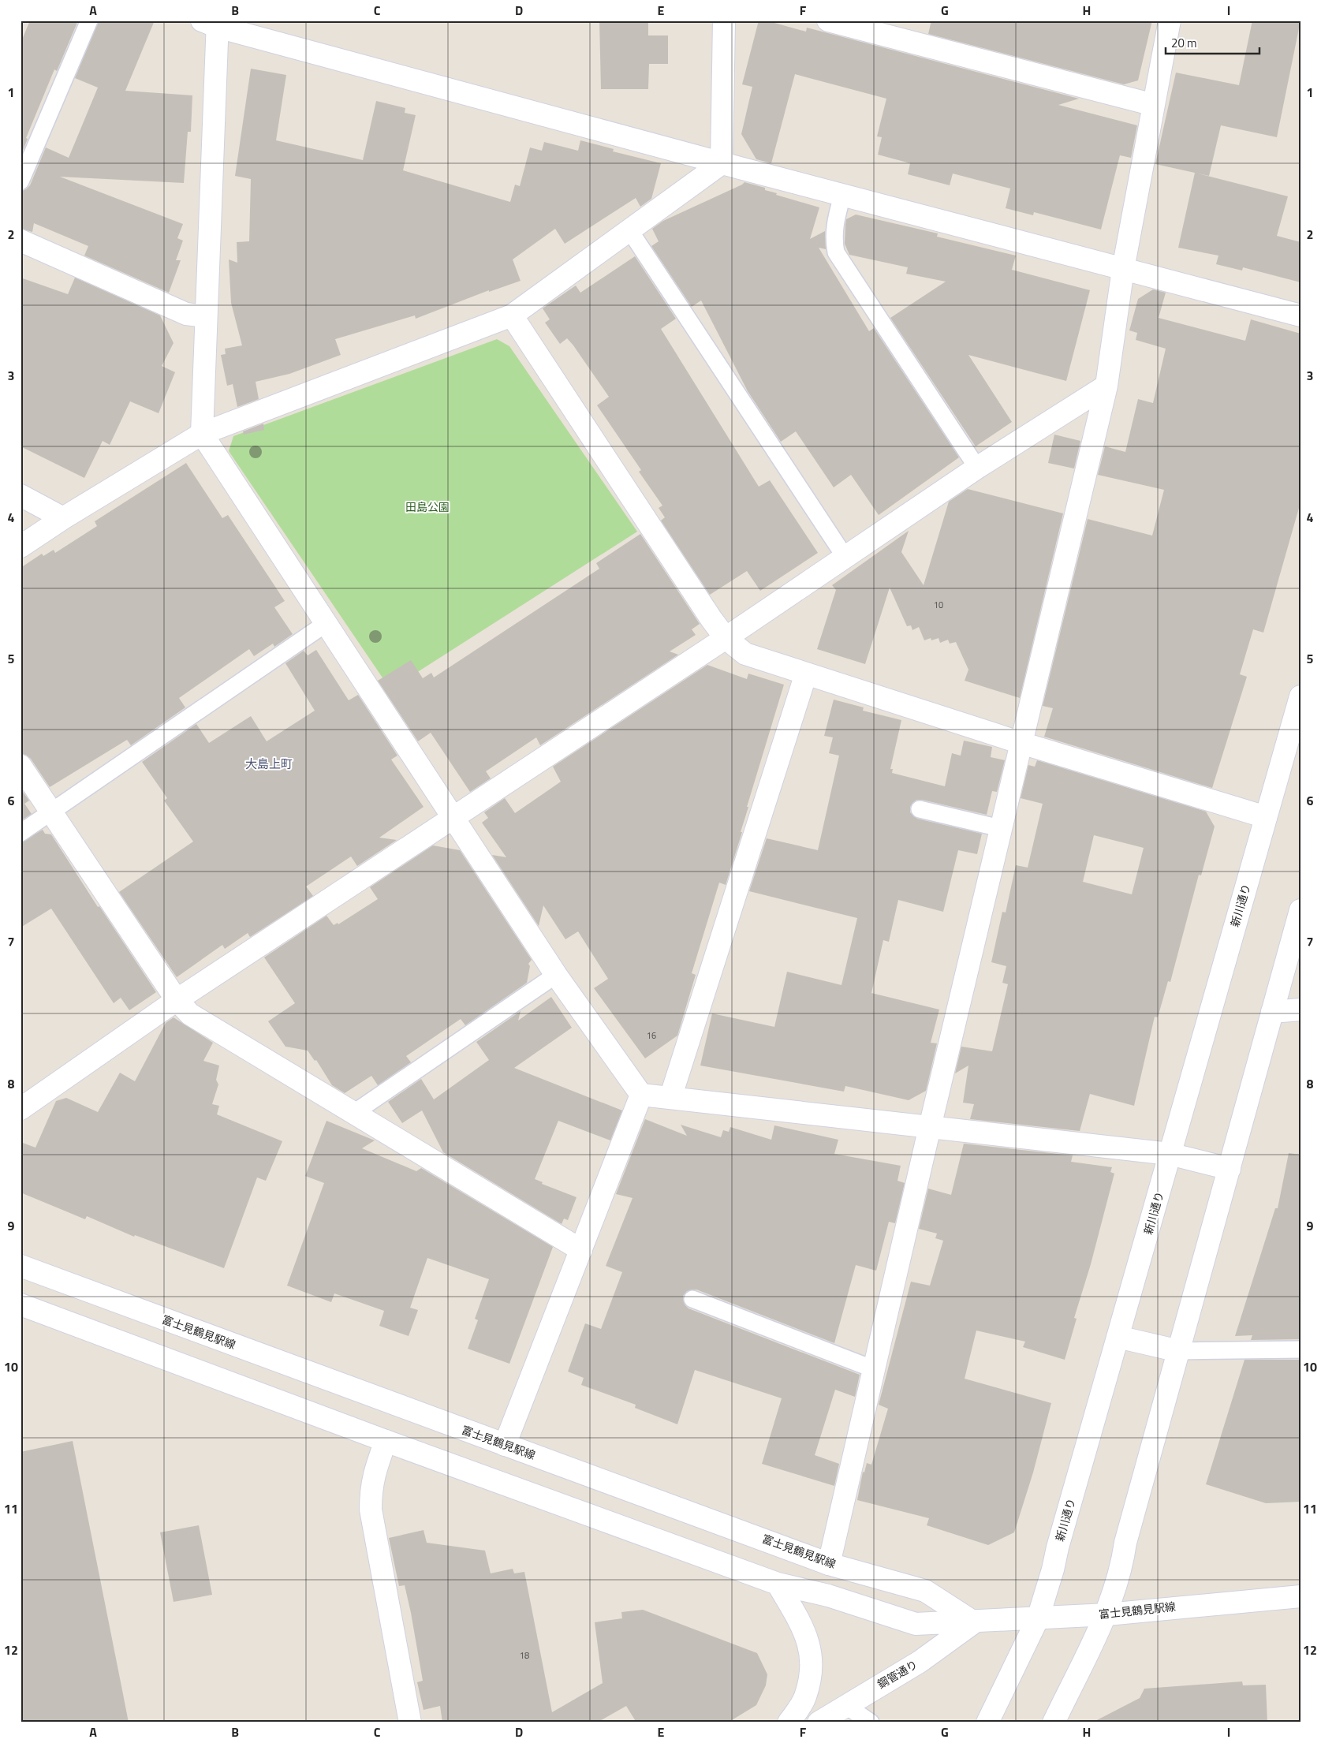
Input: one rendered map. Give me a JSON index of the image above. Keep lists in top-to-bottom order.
{
  "streets": {
    "street": ["新川通り", "富士見鶴見駅線", "鋼管通り"]
  },
  "crossings": [
    ["新川通り", "富士見鶴見駅線"],
    ["富士見鶴見駅線", "鋼管通り"]
  ],
  "districts": ["大島上町"],
  "parks": ["田島公園"],
  "house_numbers": ["10", "16", "18"],
  "scale_bar": "20 m",
  "grid": {
    "columns": [
      "A",
      "B",
      "C",
      "D",
      "E",
      "F",
      "G",
      "H",
      "I"
    ],
    "rows": [
      "1",
      "2",
      "3",
      "4",
      "5",
      "6",
      "7",
      "8",
      "9",
      "10",
      "11",
      "12"
    ]
  }
}
